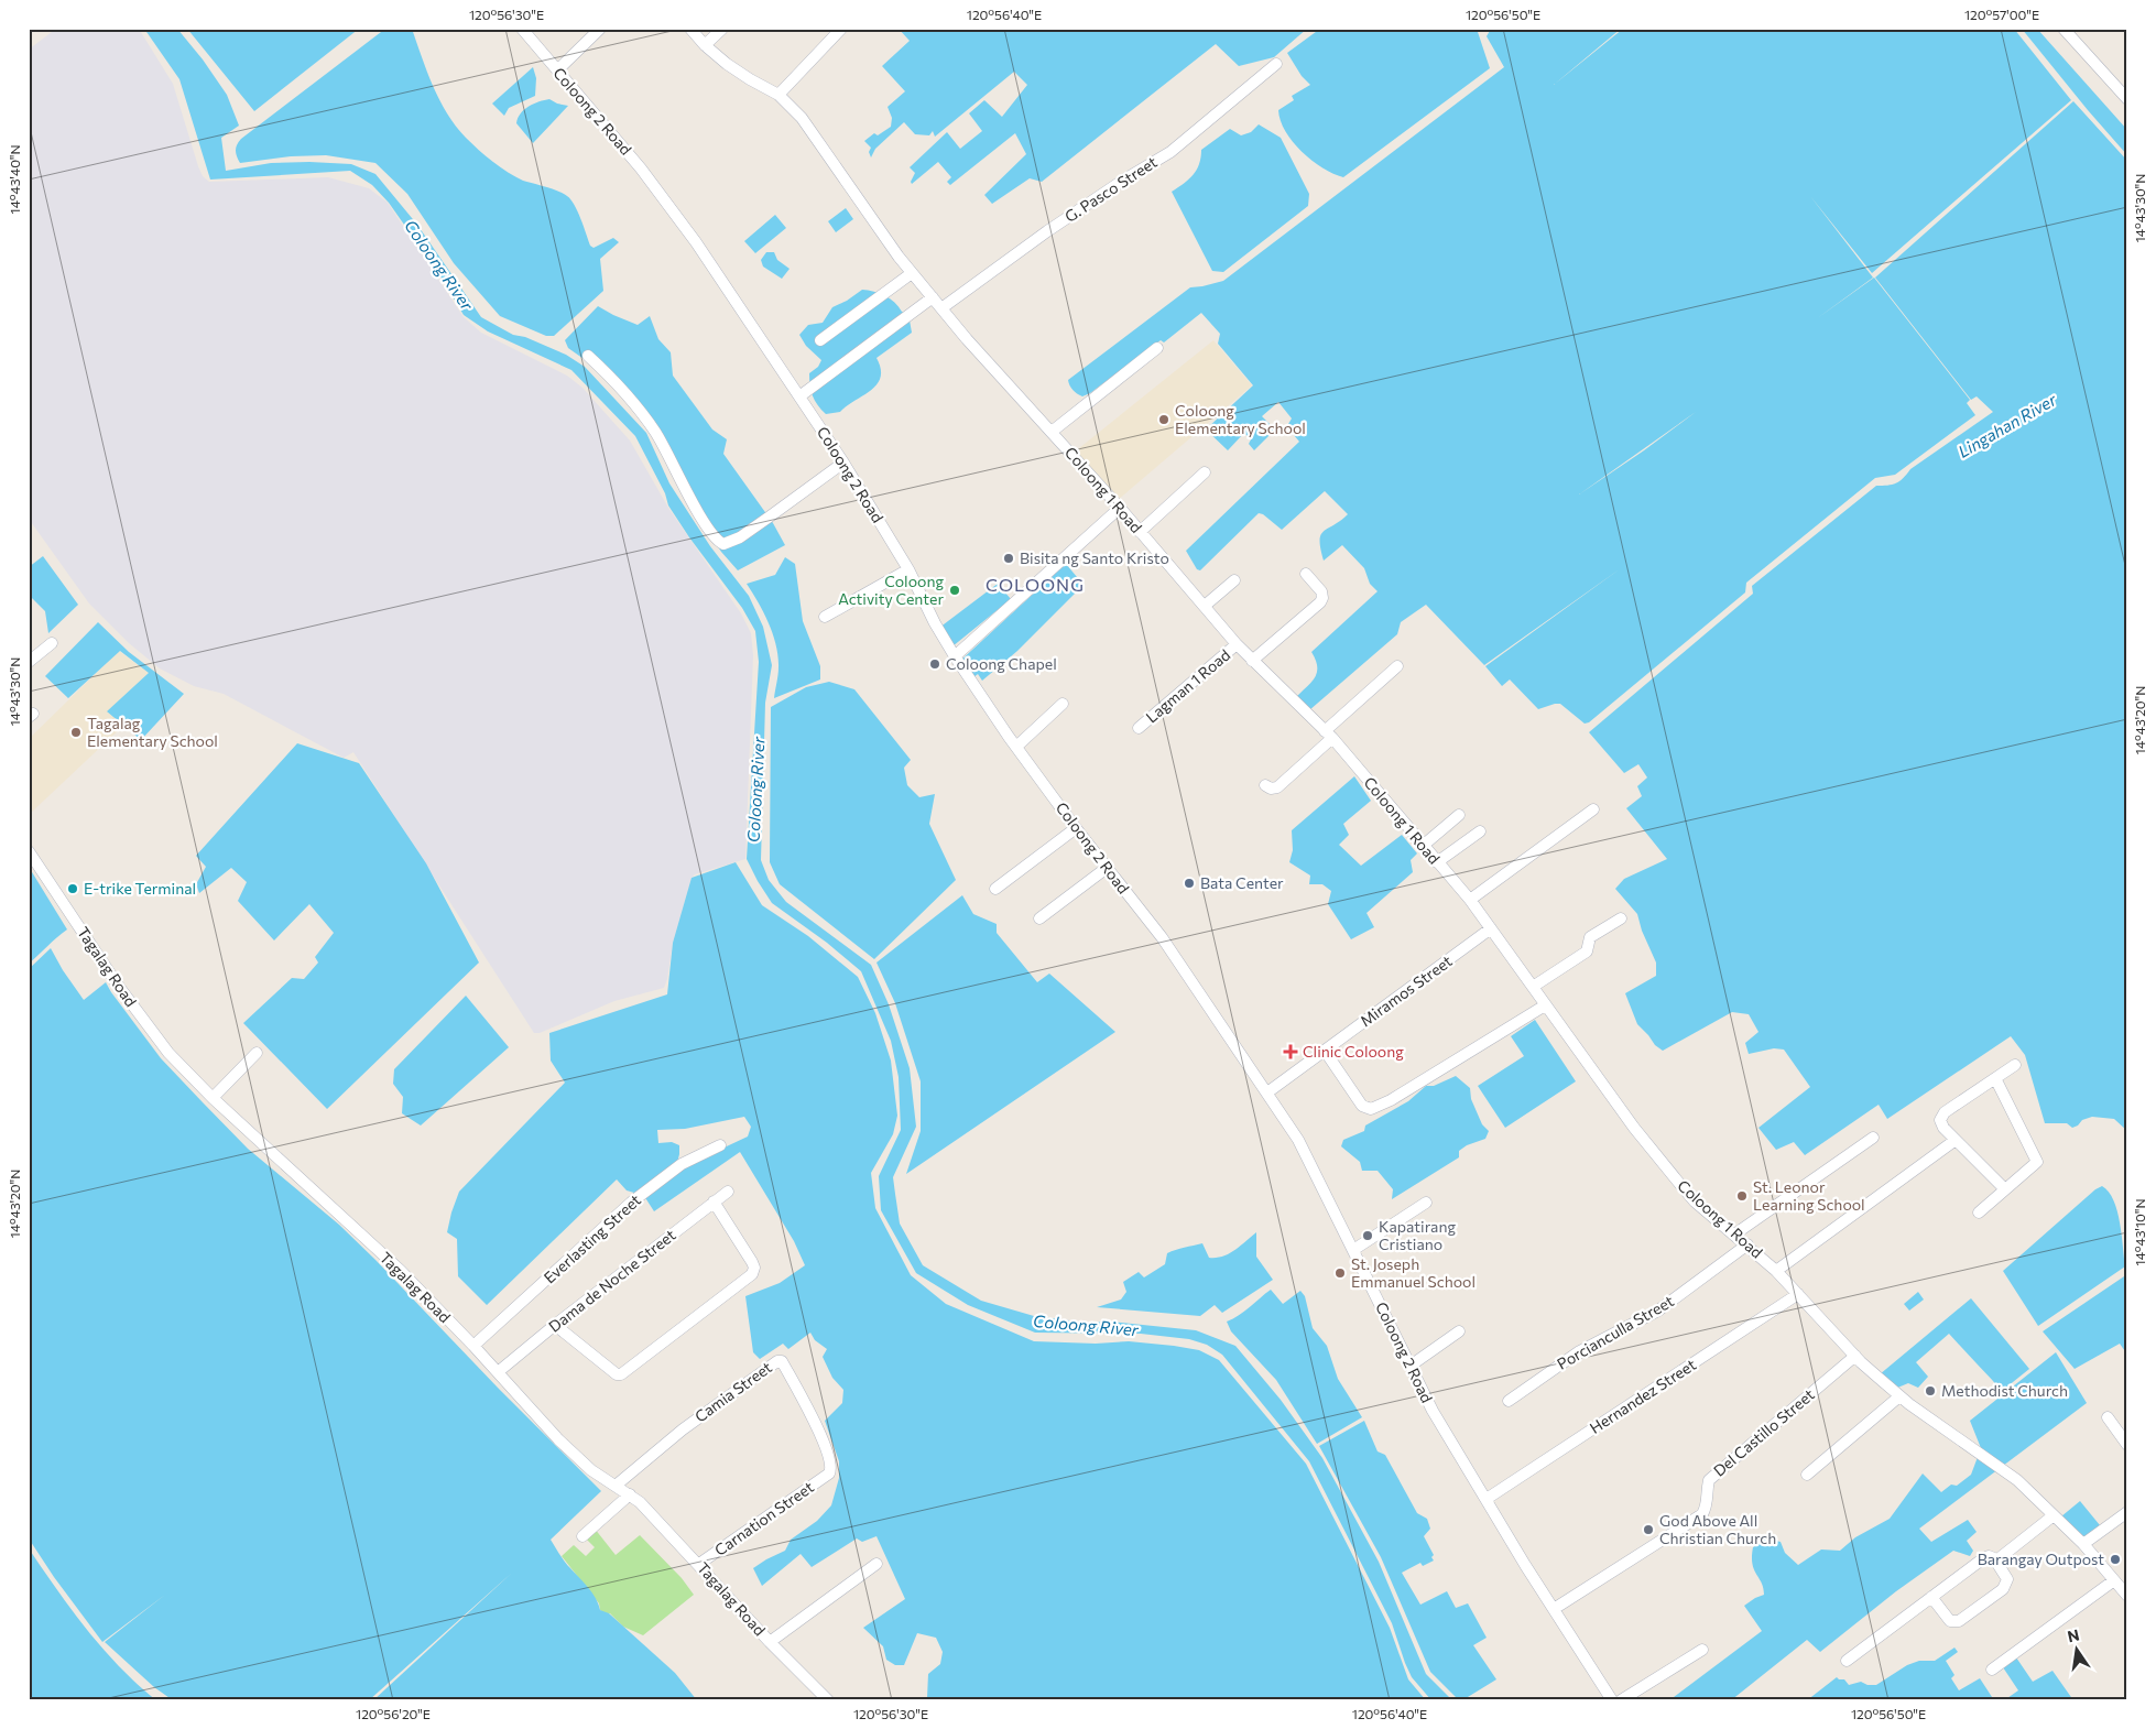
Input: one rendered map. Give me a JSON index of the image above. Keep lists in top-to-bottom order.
{
  "streets": {
    "street": [
      "Coloong 2 Road",
      "G. Pasco Street",
      "Coloong 1 Road",
      "Lagman 1 Road",
      "Tagalag Road",
      "Miramos Street",
      "Everlasting Street",
      "Dama de Noche Street",
      "Porcianculla Street",
      "Camia Street",
      "Hernandez Street",
      "Del Castillo Street",
      "Carnation Street"
    ]
  },
  "crossings": [
    ["Coloong 2 Road", "Miramos Street"],
    ["Coloong 2 Road", "Hernandez Street"],
    ["Coloong 2 Road", "Del Castillo Street"],
    ["G. Pasco Street", "Coloong 1 Road"],
    ["Coloong 1 Road", "Lagman 1 Road"],
    ["Coloong 1 Road", "Miramos Street"],
    ["Coloong 1 Road", "Porcianculla Street"],
    ["Coloong 1 Road", "Hernandez Street"],
    ["Coloong 1 Road", "Del Castillo Street"],
    ["Tagalag Road", "Everlasting Street"],
    ["Tagalag Road", "Dama de Noche Street"],
    ["Tagalag Road", "Camia Street"],
    ["Tagalag Road", "Carnation Street"],
    ["Camia Street", "Carnation Street"]
  ],
  "districts": ["COLOONG"],
  "water": ["Coloong River", "Lingahan River"],
  "places": {
    "other": [
      "Coloong Elementary School",
      "Bisita ng Santo Kristo",
      "Coloong Activity Center",
      "Coloong Chapel",
      "Tagalag Elementary School",
      "Bata Center",
      "E-trike Terminal",
      "St. Leonor Learning School",
      "Kapatirang Cristiano",
      "St. Joseph Emmanuel School",
      "Methodist Church",
      "God Above All Christian Church",
      "Barangay Outpost"
    ],
    "health": ["Clinic Coloong"]
  },
  "north": "top",
  "coordinates": [
    "120°56'30\"E",
    "120°56'40\"E",
    "120°56'50\"E",
    "120°57'00\"E",
    "14°43'40\"N",
    "14°43'30\"N",
    "14°43'20\"N",
    "14°43'10\"N",
    "120°56'20\"E"
  ]
}
